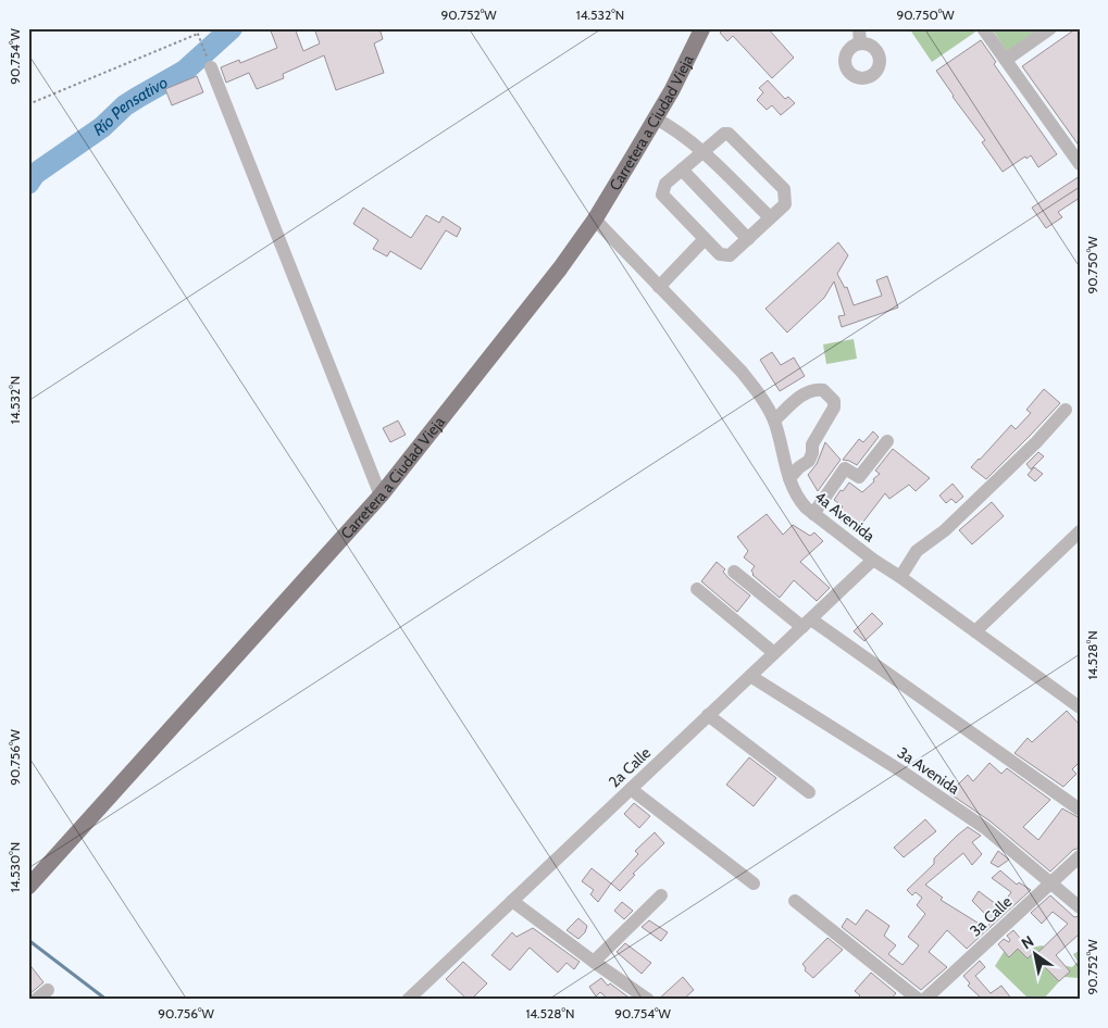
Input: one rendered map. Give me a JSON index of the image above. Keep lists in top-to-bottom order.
{
  "streets": {
    "main road": ["Carretera a Ciudad Vieja"],
    "street": [
      "4a Avenida",
      "2a Calle",
      "3a Avenida",
      "3a Calle"
    ]
  },
  "crossings": [
    ["Carretera a Ciudad Vieja", "4a Avenida"],
    ["4a Avenida", "2a Calle"],
    ["2a Calle", "3a Avenida"],
    ["3a Avenida", "3a Calle"]
  ],
  "water": ["Río Pensativo"],
  "north": "top left",
  "coordinates": [
    "90.752°W",
    "14.532°N",
    "90.750°W",
    "90.754°W",
    "14.528°N",
    "90.756°W",
    "14.530°N"
  ]
}
